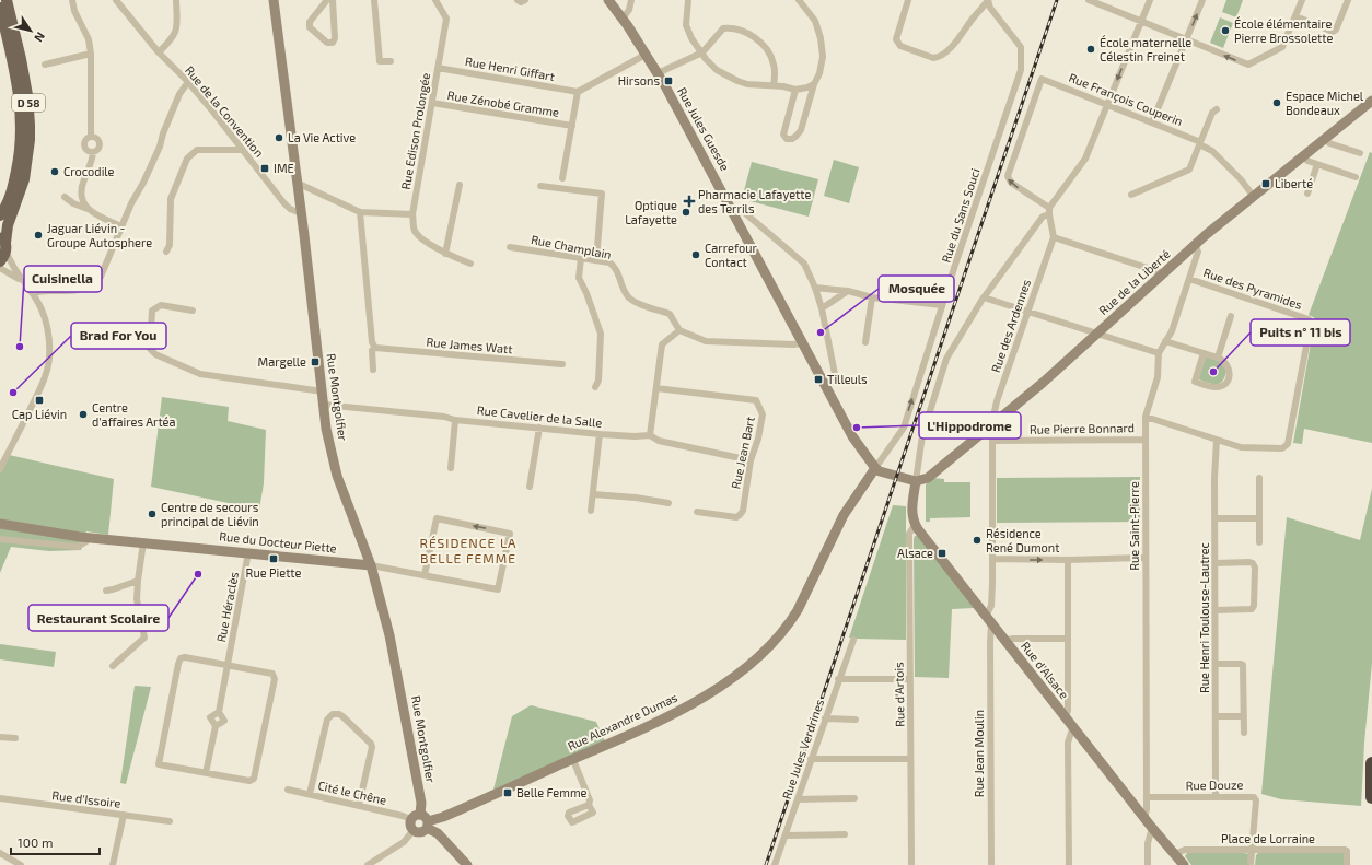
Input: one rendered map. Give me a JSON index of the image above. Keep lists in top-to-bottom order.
{
  "streets": {
    "main road": ["D 58"],
    "street": [
      "Rue Henri Giffart",
      "Rue François Couperin",
      "Rue Zénobé Gramme",
      "Rue de la Convention",
      "Rue Jules Guesde",
      "Rue Edison Prolongée",
      "Rue du Sans Souci",
      "Rue Champlain",
      "Rue de la Liberté",
      "Rue des Pyramides",
      "Rue des Ardennes",
      "Rue James Watt",
      "Rue Montgolfier",
      "Rue Cavelier de la Salle",
      "Rue Pierre Bonnard",
      "Rue Jean Bart",
      "Rue Saint-Pierre",
      "Rue du Docteur Piette",
      "Rue Héraclès",
      "Rue Henri Toulouse-Lautrec",
      "Rue d'Alsace",
      "Rue d'Artois",
      "Rue Alexandre Dumas",
      "Rue Jules Verdrines",
      "Rue Jean Moulin",
      "Rue Douze",
      "Cité le Chêne",
      "Rue d'Issoire",
      "Place de Lorraine"
    ]
  },
  "crossings": [
    ["Rue Henri Giffart", "Rue Edison Prolongée"],
    ["Rue François Couperin", "Rue de la Liberté"],
    ["Rue Zénobé Gramme", "Rue Edison Prolongée"],
    ["Rue de la Convention", "Rue Montgolfier"],
    ["Rue Jules Guesde", "Rue du Sans Souci"],
    ["Rue Jules Guesde", "Rue Alexandre Dumas"],
    ["Rue du Sans Souci", "Rue Alexandre Dumas"],
    ["Rue de la Liberté", "Rue des Ardennes"],
    ["Rue de la Liberté", "Rue Saint-Pierre"],
    ["Rue des Pyramides", "Rue Saint-Pierre"],
    ["Rue des Pyramides", "Rue Henri Toulouse-Lautrec"],
    ["Rue des Ardennes", "Rue Pierre Bonnard"],
    ["Rue des Ardennes", "Rue Jean Moulin"],
    ["Rue Montgolfier", "Rue Cavelier de la Salle"],
    ["Rue Montgolfier", "Rue du Docteur Piette"],
    ["Rue Montgolfier", "Rue Alexandre Dumas"],
    ["Rue Montgolfier", "Cité le Chêne"],
    ["Rue Cavelier de la Salle", "Rue Jean Bart"],
    ["Rue Pierre Bonnard", "Rue Saint-Pierre"],
    ["Rue Saint-Pierre", "Rue d'Alsace"],
    ["Rue Saint-Pierre", "Rue Douze"],
    ["Rue du Docteur Piette", "Rue Héraclès"],
    ["Rue Henri Toulouse-Lautrec", "Rue Douze"],
    ["Rue d'Alsace", "Rue d'Artois"],
    ["Rue d'Alsace", "Rue Jean Moulin"],
    ["Rue d'Alsace", "Place de Lorraine"],
    ["Rue Alexandre Dumas", "Cité le Chêne"],
    ["Rue Douze", "Place de Lorraine"]
  ],
  "districts": ["RÉSIDENCE LA BELLE FEMME"],
  "places": {
    "other": [
      "École élémentaire Pierre Brossolette",
      "École maternelle Célestin Freinet",
      "Espace Michel Bondeaux",
      "La Vie Active",
      "Crocodile",
      "Optique Lafayette",
      "Jaguar Liévin - Groupe Autosphere",
      "Carrefour Contact",
      "Mosquée",
      "Cuisinella",
      "Puits n° 11 bis",
      "Brad For You",
      "Centre d'affaires Artéa",
      "L'Hippodrome",
      "Centre de secours principal de Liévin",
      "Résidence René Dumont",
      "Restaurant Scolaire"
    ],
    "transit": [
      "Hirsons",
      "IME",
      "Liberté",
      "Margelle",
      "Tilleuls",
      "Cap Liévin",
      "Alsace",
      "Rue Piette",
      "Belle Femme"
    ],
    "health": ["Pharmacie Lafayette des Terrils"]
  },
  "scale_bar": "100 m",
  "north": "bottom right"
}
